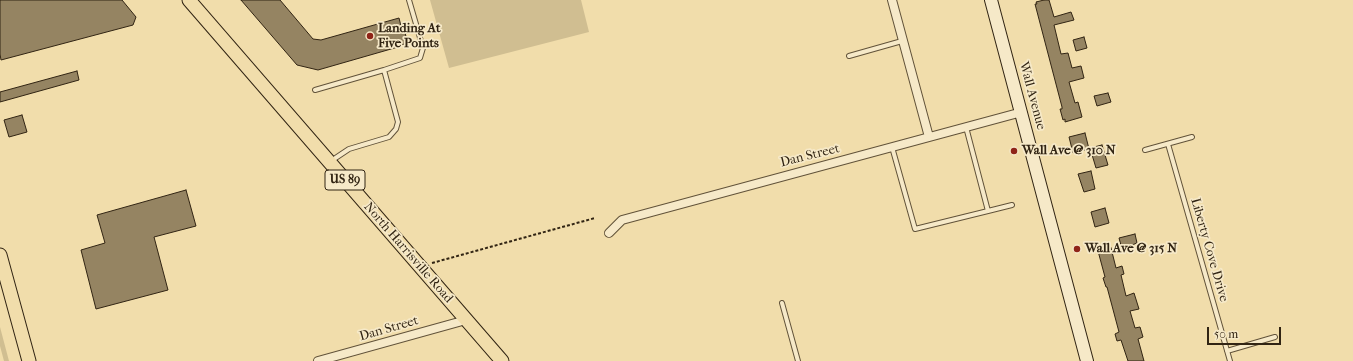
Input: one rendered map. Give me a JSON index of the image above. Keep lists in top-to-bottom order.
{
  "streets": {
    "main road": ["Wall Avenue", "US 89", "North Harrisville Road"],
    "street": ["Dan Street"],
    "lane": ["Liberty Cove Drive"]
  },
  "crossings": [
    ["Wall Avenue", "Dan Street"],
    ["Dan Street", "North Harrisville Road"]
  ],
  "places": ["Landing At Five Points", "Wall Ave @ 310 N", "Wall Ave @ 315 N"],
  "scale_bar": "50 m"
}
